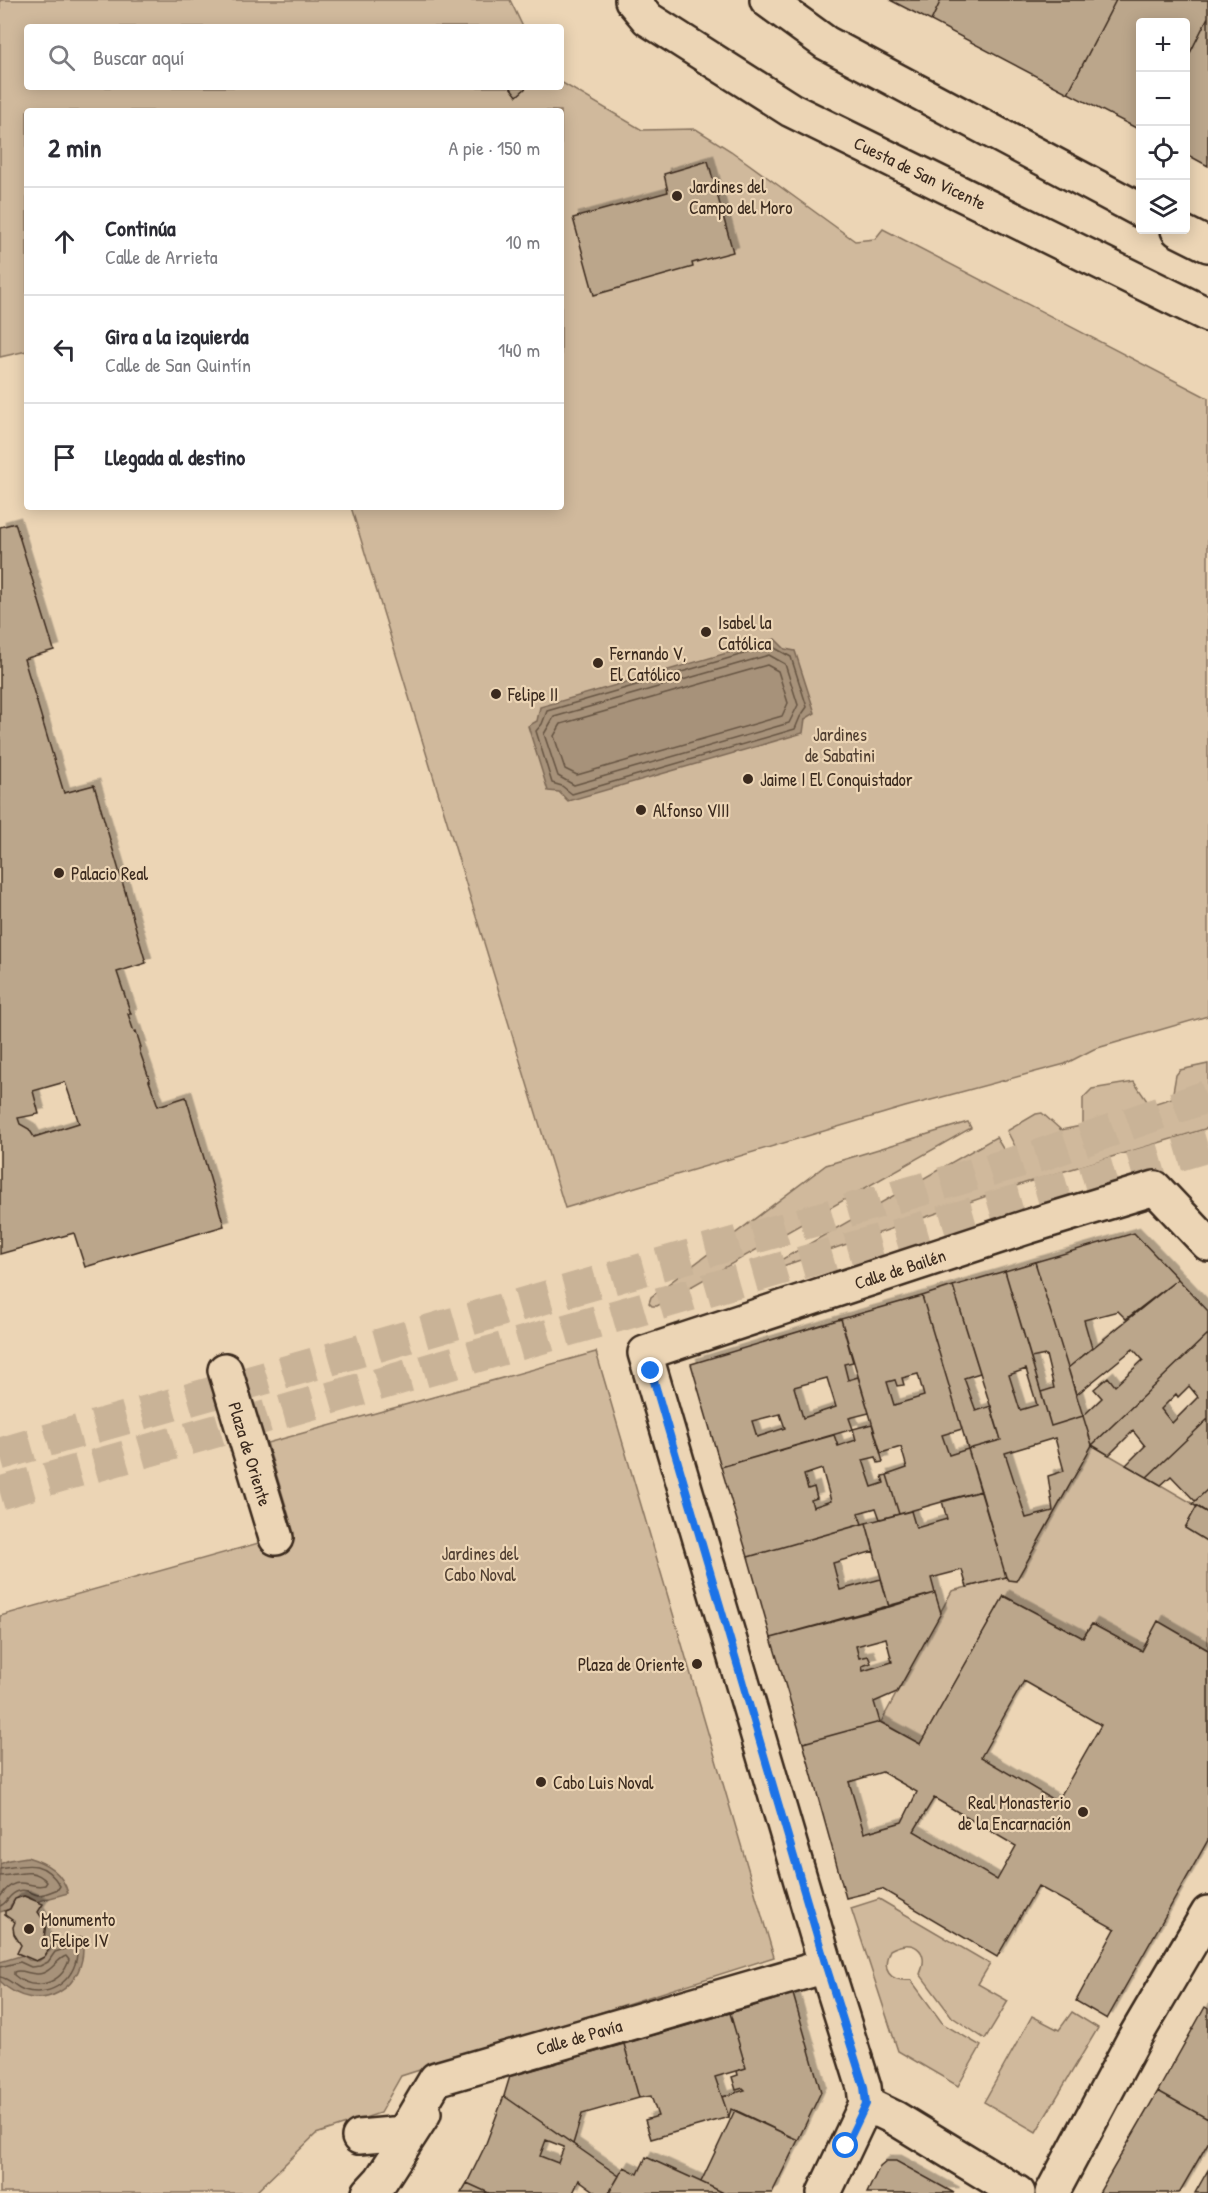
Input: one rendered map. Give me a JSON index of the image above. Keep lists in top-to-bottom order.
{
  "streets": {
    "street": [
      "Cuesta de San Vicente",
      "Calle de Bailén",
      "Plaza de Oriente",
      "Calle de Pavía"
    ]
  },
  "crossings": [
    ["Calle de Bailén", "Calle de Pavía"]
  ],
  "parks": ["Jardines de Sabatini", "Jardines del Cabo Noval"],
  "places": [
    "Jardines del Campo del Moro",
    "Isabel la Católica",
    "Fernando V, El Católico",
    "Felipe II",
    "Jaime I El Conquistador",
    "Alfonso VIII",
    "Palacio Real",
    "Plaza de Oriente",
    "Cabo Luis Noval",
    "Real Monasterio de la Encarnación",
    "Monumento a Felipe IV"
  ],
  "page": {
    "map_buttons": ["+", "−"],
    "search": "Buscar aquí",
    "heading": ["2 min", "A pie · 150 m"],
    "list": [
      ["Continúa", "Calle de Arrieta", "10 m"],
      ["Gira a la izquierda", "Calle de San Quintín", "140 m"],
      "Llegada al destino"
    ]
  }
}
